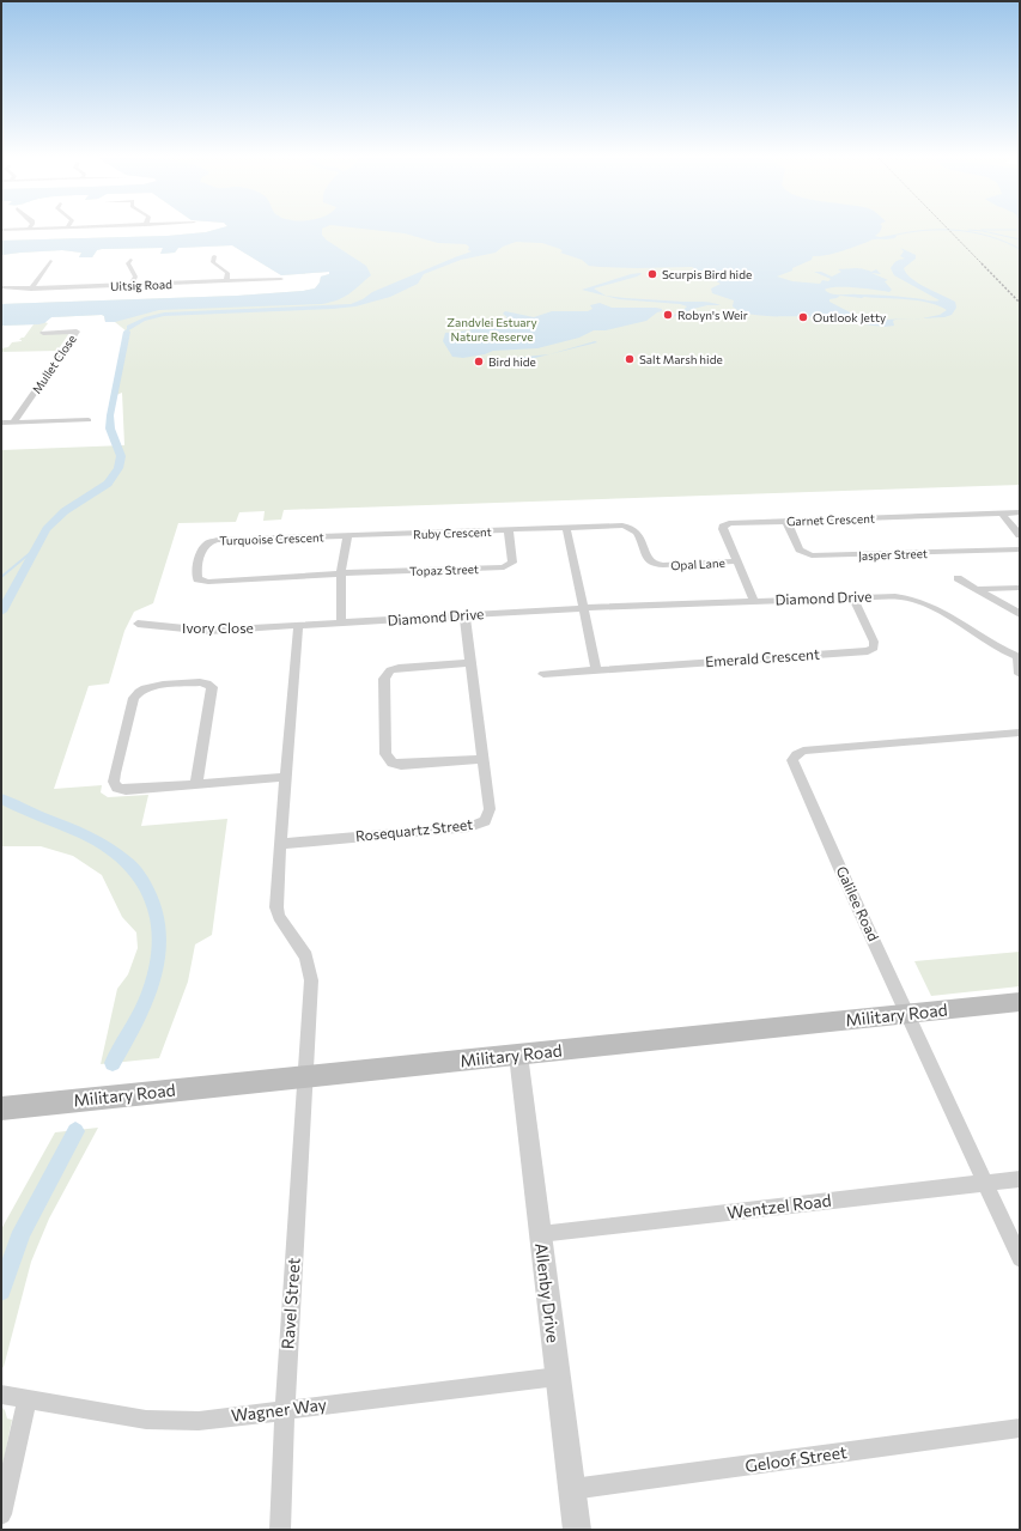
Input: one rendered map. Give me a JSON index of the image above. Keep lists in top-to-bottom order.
{
  "streets": {
    "main road": ["Military Road"],
    "street": [
      "Uitsig Road",
      "Mullet Close",
      "Garnet Crescent",
      "Ruby Crescent",
      "Turquoise Crescent",
      "Jasper Street",
      "Opal Lane",
      "Topaz Street",
      "Diamond Drive",
      "Ivory Close",
      "Emerald Crescent",
      "Rosequartz Street",
      "Galilee Road",
      "Wentzel Road",
      "Allenby Drive",
      "Ravel Street",
      "Wagner Way",
      "Geloof Street"
    ]
  },
  "crossings": [
    ["Garnet Crescent", "Jasper Street"],
    ["Garnet Crescent", "Opal Lane"],
    ["Garnet Crescent", "Diamond Drive"],
    ["Ruby Crescent", "Turquoise Crescent"],
    ["Ruby Crescent", "Opal Lane"],
    ["Ruby Crescent", "Topaz Street"],
    ["Turquoise Crescent", "Topaz Street"],
    ["Diamond Drive", "Ivory Close"],
    ["Diamond Drive", "Emerald Crescent"],
    ["Diamond Drive", "Rosequartz Street"],
    ["Galilee Road", "Military Road"],
    ["Galilee Road", "Wentzel Road"],
    ["Military Road", "Allenby Drive"],
    ["Military Road", "Ravel Street"],
    ["Wentzel Road", "Allenby Drive"],
    ["Allenby Drive", "Wagner Way"],
    ["Allenby Drive", "Geloof Street"],
    ["Ravel Street", "Wagner Way"]
  ],
  "parks": ["Zandvlei Estuary Nature Reserve"],
  "places": [
    "Scurpis Bird hide",
    "Robyn's Weir",
    "Outlook Jetty",
    "Salt Marsh hide",
    "Bird hide"
  ]
}
